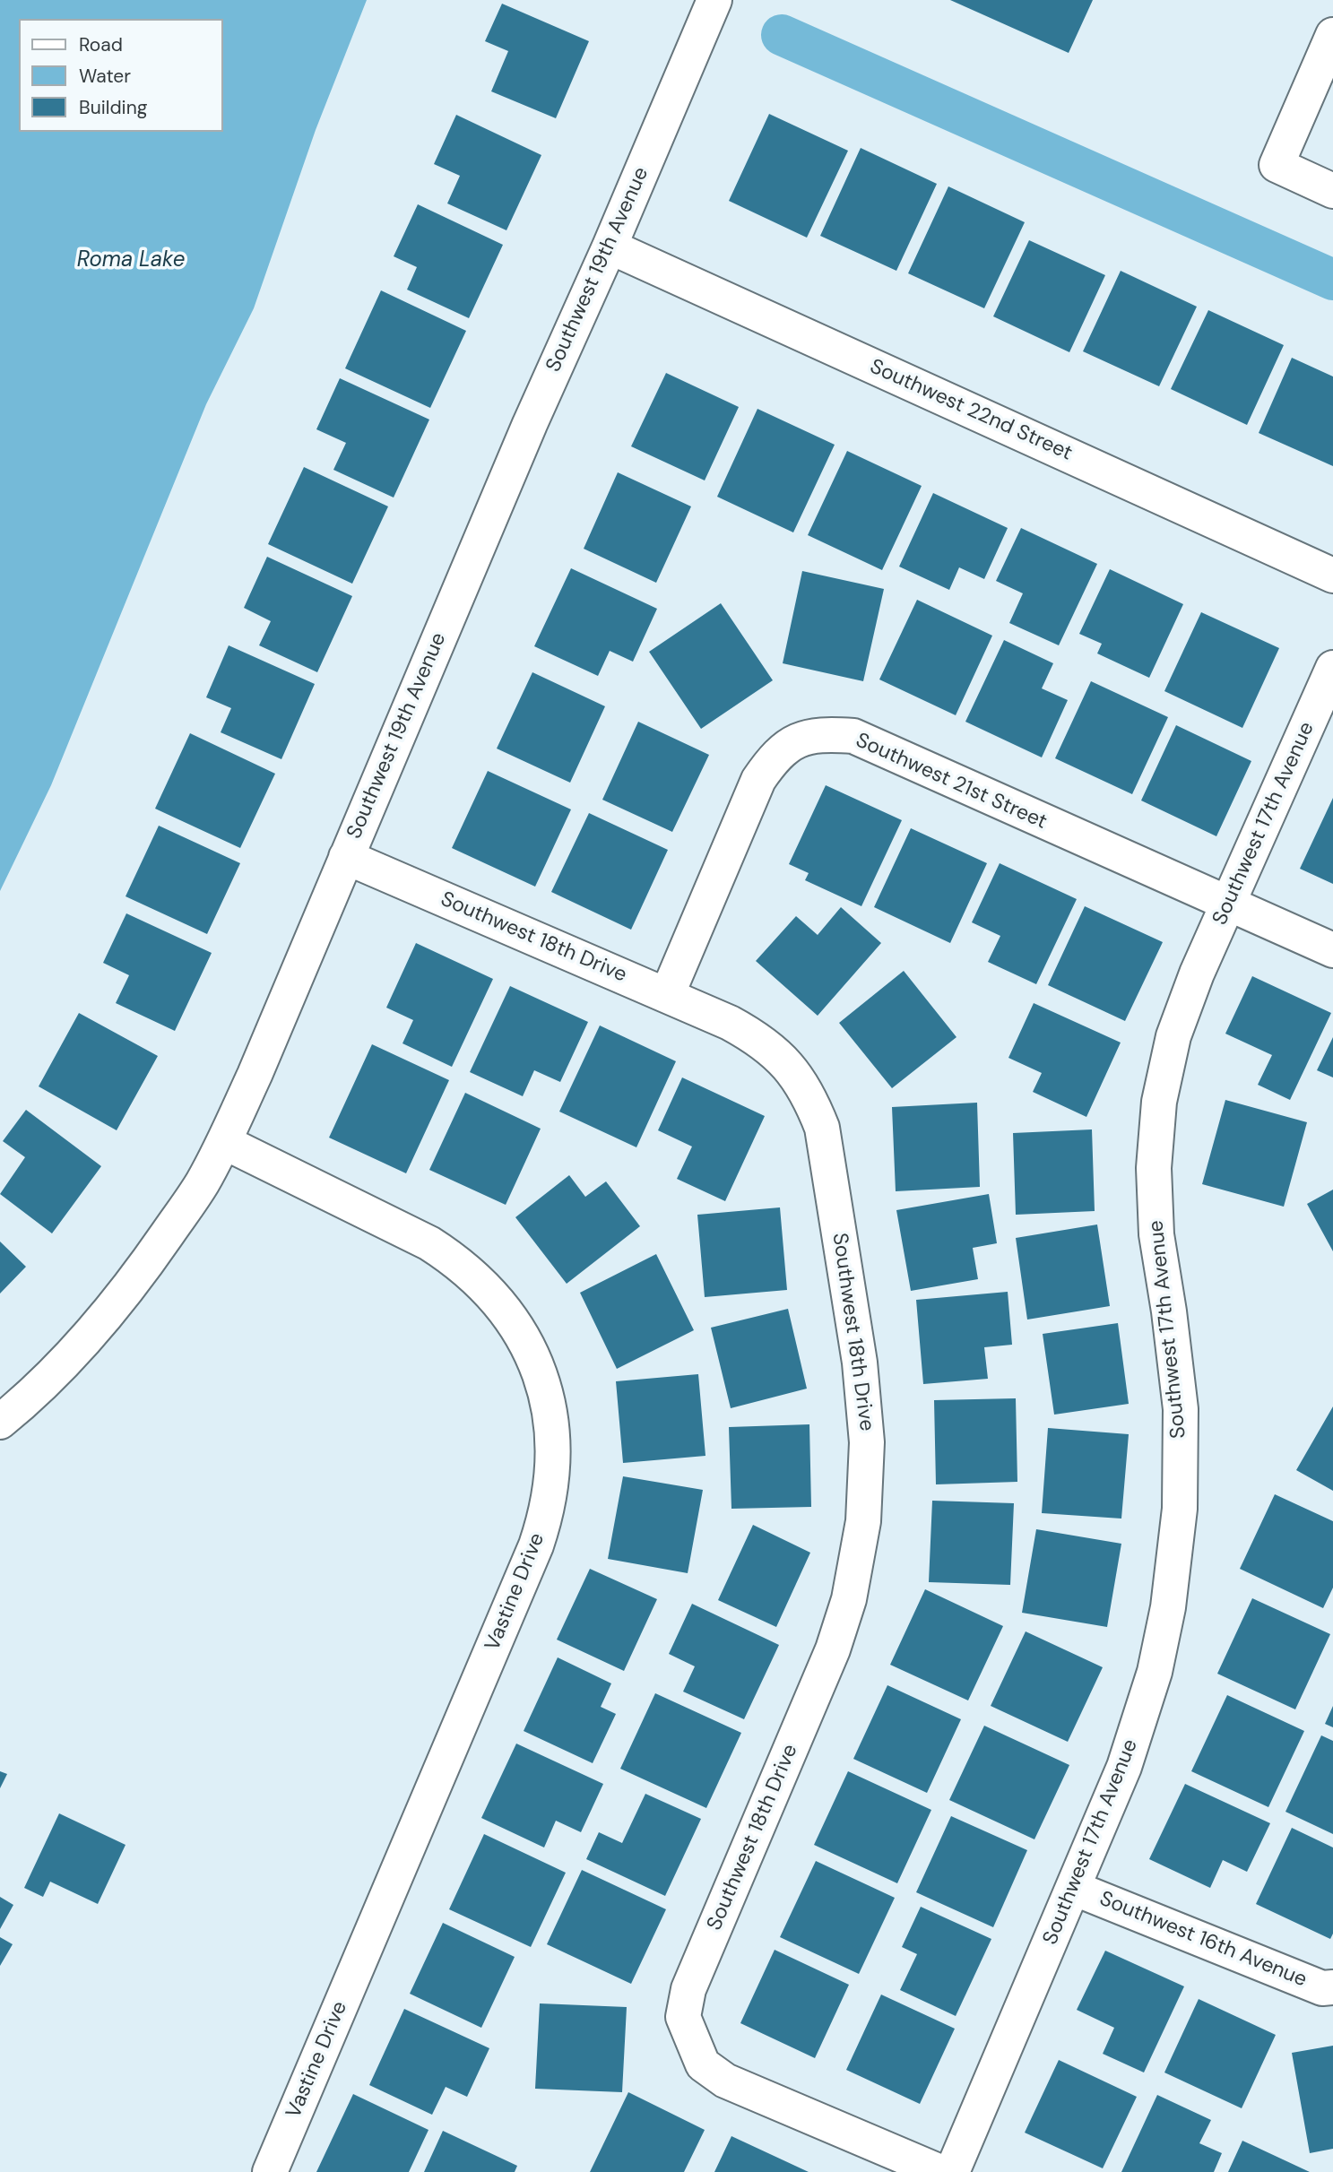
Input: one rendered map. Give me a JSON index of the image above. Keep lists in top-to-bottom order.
{
  "streets": {
    "street": [
      "Southwest 19th Avenue",
      "Southwest 22nd Street",
      "Southwest 21st Street",
      "Southwest 17th Avenue",
      "Southwest 18th Drive",
      "Vastine Drive",
      "Southwest 16th Avenue"
    ]
  },
  "crossings": [
    ["Southwest 19th Avenue", "Southwest 22nd Street"],
    ["Southwest 19th Avenue", "Southwest 18th Drive"],
    ["Southwest 19th Avenue", "Vastine Drive"],
    ["Southwest 21st Street", "Southwest 17th Avenue"],
    ["Southwest 21st Street", "Southwest 18th Drive"],
    ["Southwest 17th Avenue", "Southwest 16th Avenue"]
  ],
  "water": ["Roma Lake"],
  "legend": ["Road", "Water", "Building"]
}
